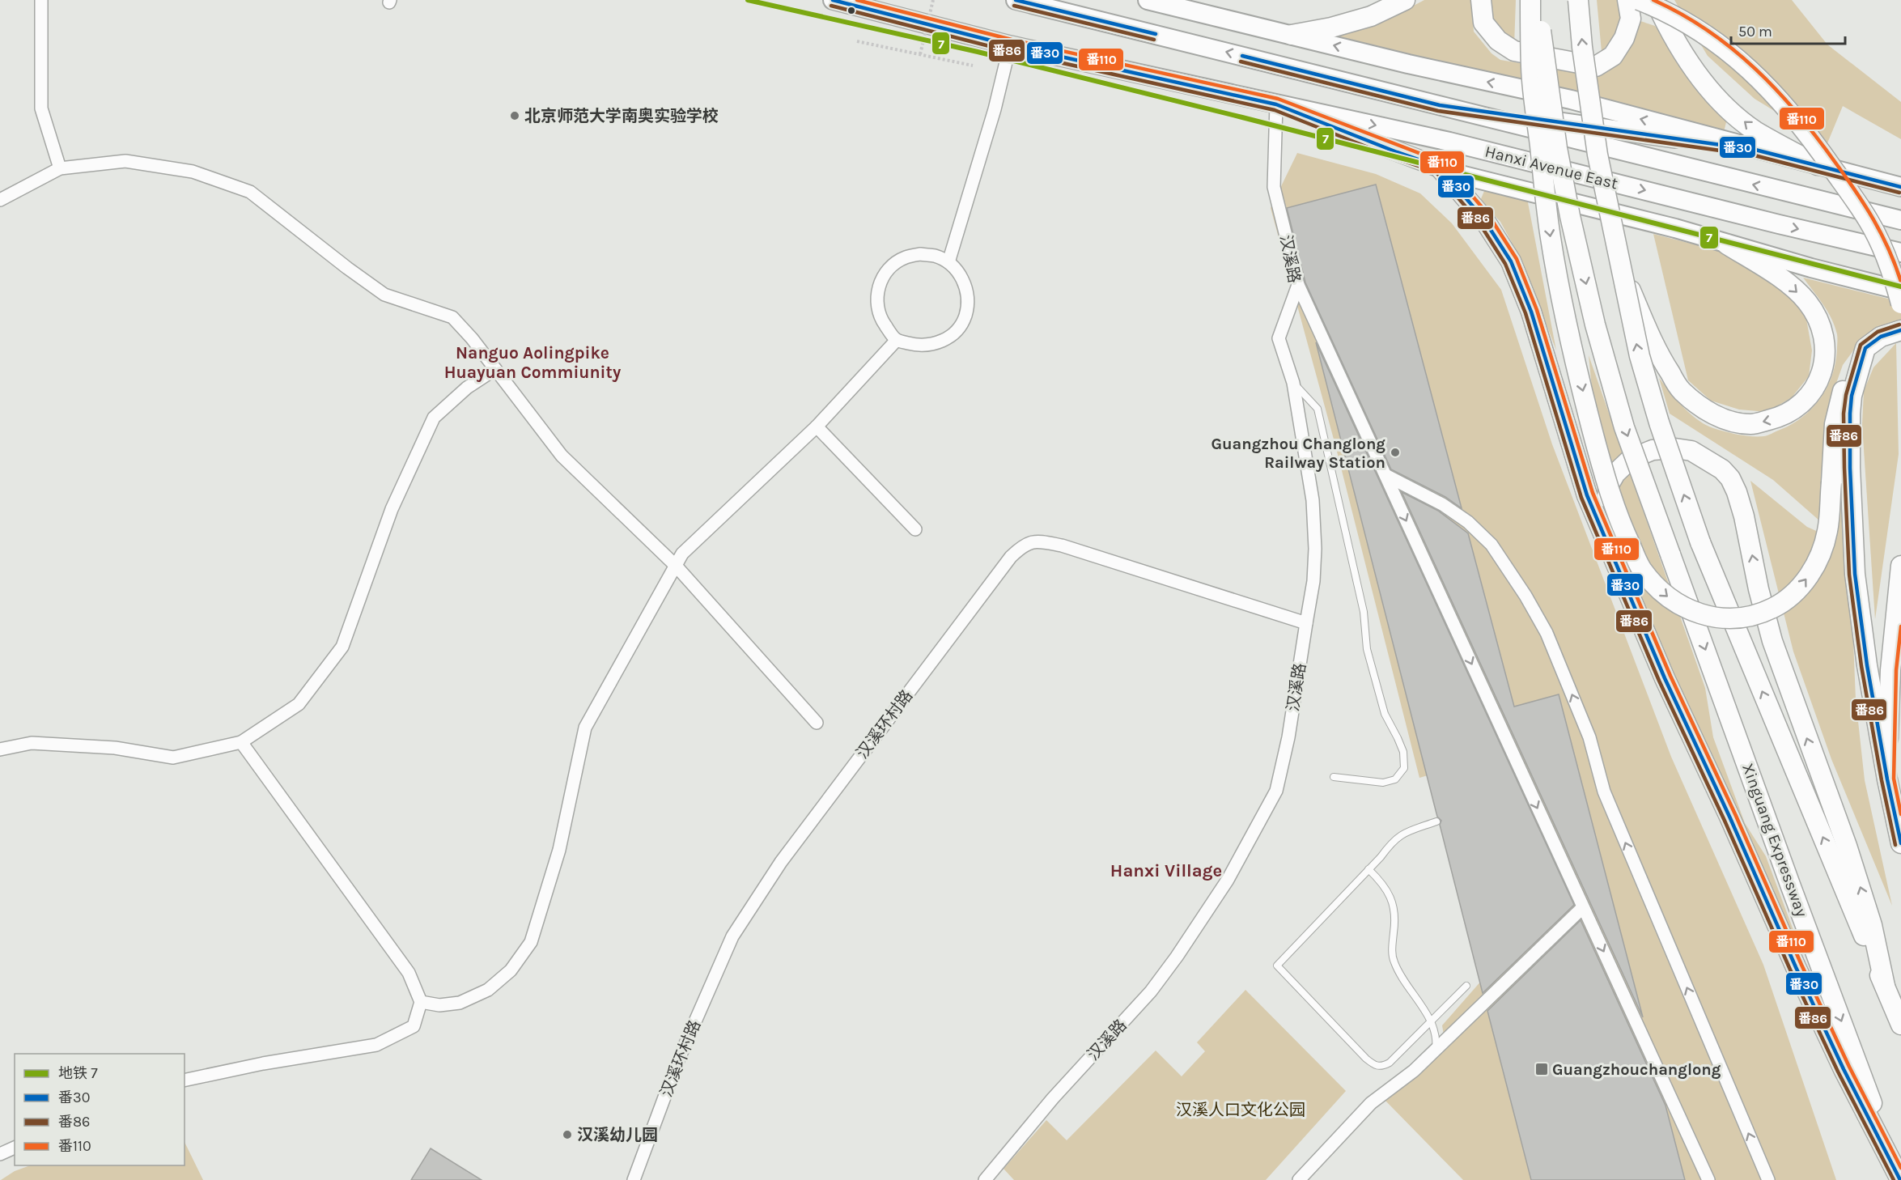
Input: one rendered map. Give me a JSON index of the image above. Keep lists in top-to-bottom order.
{
  "streets": {
    "highway": ["Xinguang Expressway"],
    "main road": ["Hanxi Avenue East"],
    "street": ["汉溪路", "汉溪环村路"]
  },
  "crossings": [
    ["Hanxi Avenue East", "汉溪路"],
    ["汉溪路", "汉溪环村路"]
  ],
  "districts": ["Nanguo Aolingpike Huayuan Commiunity", "Hanxi Village"],
  "parks": ["汉溪人口文化公园"],
  "places": {
    "other": ["北京师范大学南奥实验学校", "Guangzhou Changlong Railway Station", "汉溪幼儿园"],
    "transit": ["Guangzhouchanglong"]
  },
  "lines": [
    "metro line 7",
    "transit line 番30",
    "transit line 番110",
    "transit line 番86"
  ],
  "legend": [
    "地铁 7",
    "番30",
    "番86",
    "番110"
  ],
  "scale_bar": "50 m"
}
